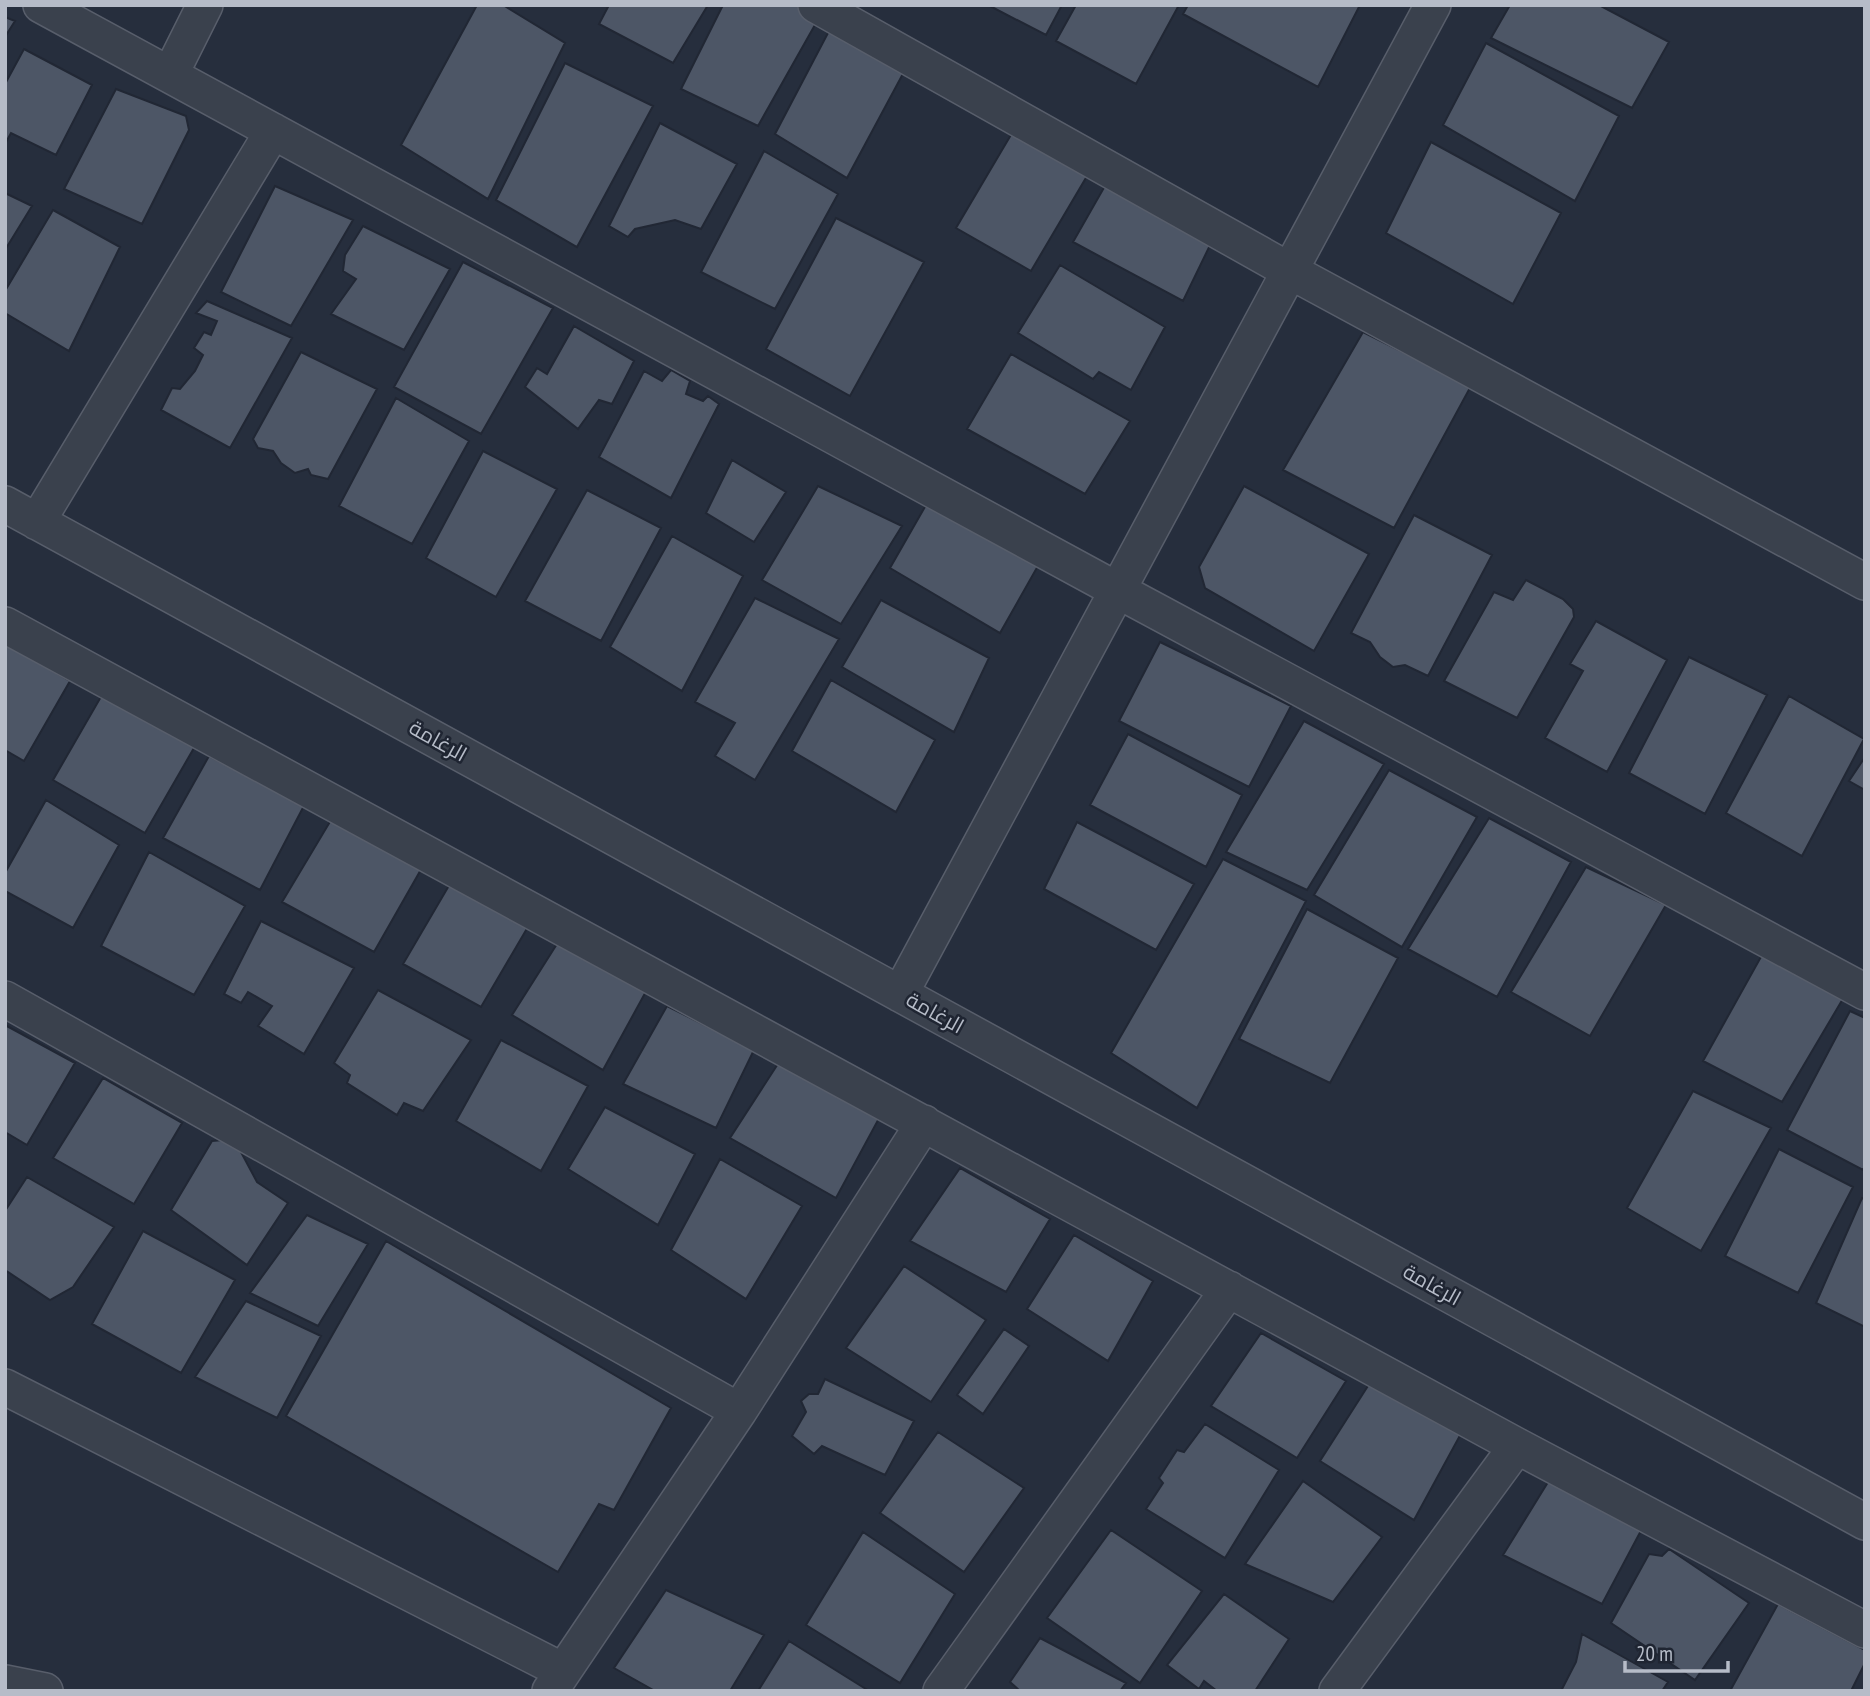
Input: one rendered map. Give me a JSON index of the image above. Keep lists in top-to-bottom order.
{
  "streets": {
    "street": ["الرغامة"]
  },
  "scale_bar": "20 m"
}
